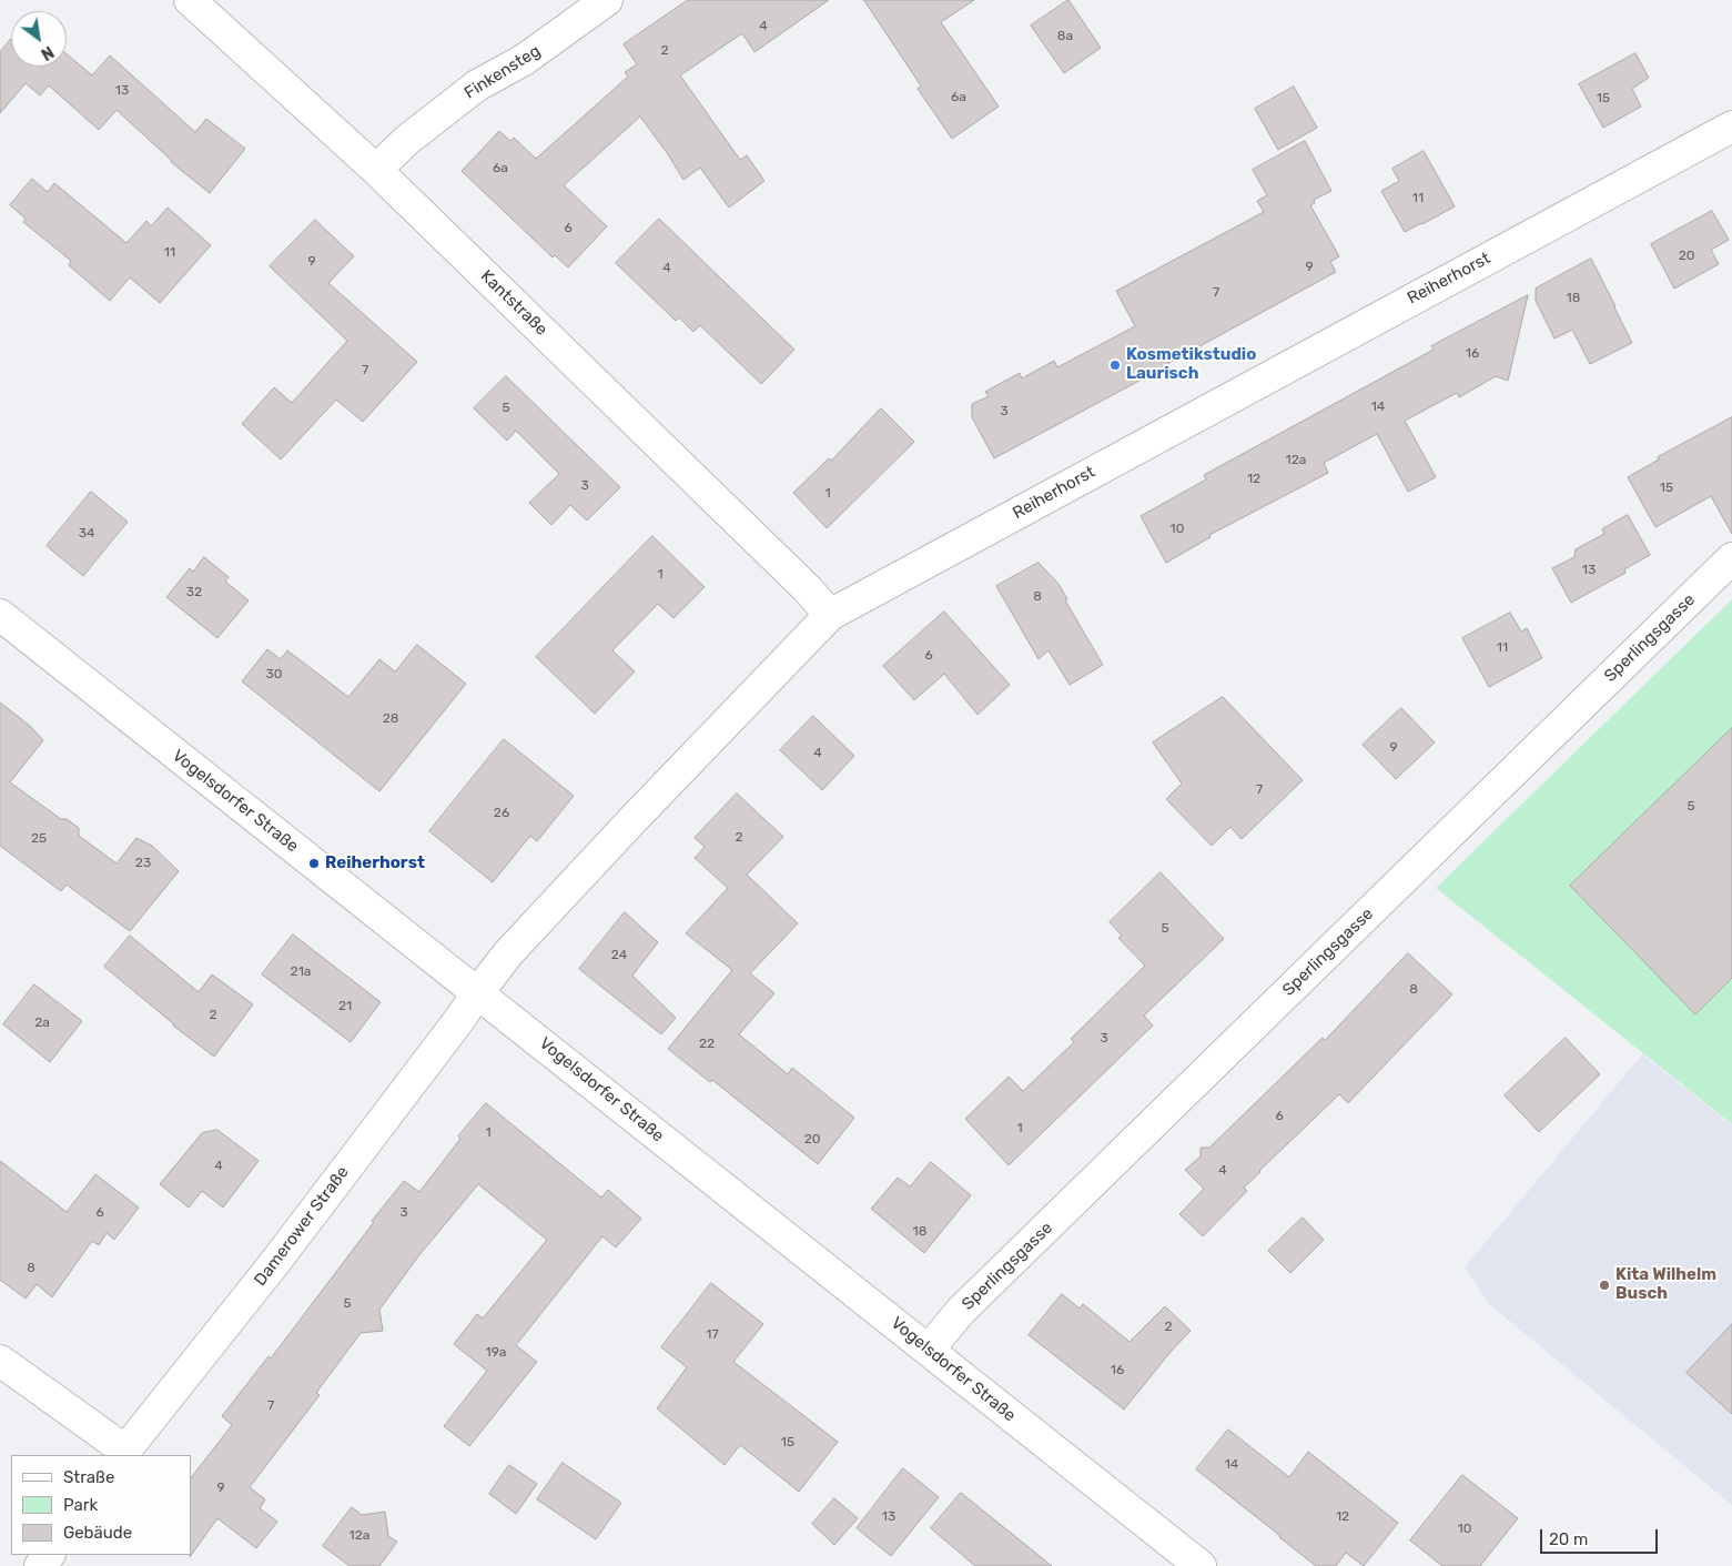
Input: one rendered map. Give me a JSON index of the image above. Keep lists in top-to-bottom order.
{
  "streets": {
    "street": [
      "Finkensteg",
      "Reiherhorst",
      "Kantstraße",
      "Sperlingsgasse",
      "Vogelsdorfer Straße",
      "Damerower Straße"
    ]
  },
  "crossings": [
    ["Finkensteg", "Kantstraße"],
    ["Reiherhorst", "Kantstraße"],
    ["Reiherhorst", "Vogelsdorfer Straße"],
    ["Reiherhorst", "Damerower Straße"],
    ["Sperlingsgasse", "Vogelsdorfer Straße"],
    ["Vogelsdorfer Straße", "Damerower Straße"]
  ],
  "places": ["Kosmetikstudio Laurisch", "Reiherhorst", "Kita Wilhelm Busch"],
  "house_numbers": [
    "4",
    "8a",
    "2",
    "13",
    "6a",
    "15",
    "6a",
    "11",
    "6",
    "11",
    "20",
    "9",
    "9",
    "4",
    "7",
    "18",
    "16",
    "7",
    "14",
    "5",
    "3",
    "12a",
    "12",
    "3",
    "15",
    "1",
    "10",
    "34",
    "13",
    "1",
    "32",
    "8",
    "11",
    "6",
    "30",
    "28",
    "9",
    "4",
    "7",
    "5",
    "26",
    "2",
    "25",
    "23",
    "5",
    "24",
    "21a",
    "8",
    "21",
    "2",
    "2a",
    "3",
    "22",
    "6",
    "1",
    "1",
    "20",
    "4",
    "4",
    "6",
    "3",
    "18",
    "8",
    "5",
    "2",
    "17",
    "19a",
    "16",
    "7",
    "15",
    "14",
    "9",
    "13",
    "12",
    "10",
    "12a"
  ],
  "legend": ["Straße", "Park", "Gebäude"],
  "scale_bar": "20 m",
  "north": "bottom right"
}
